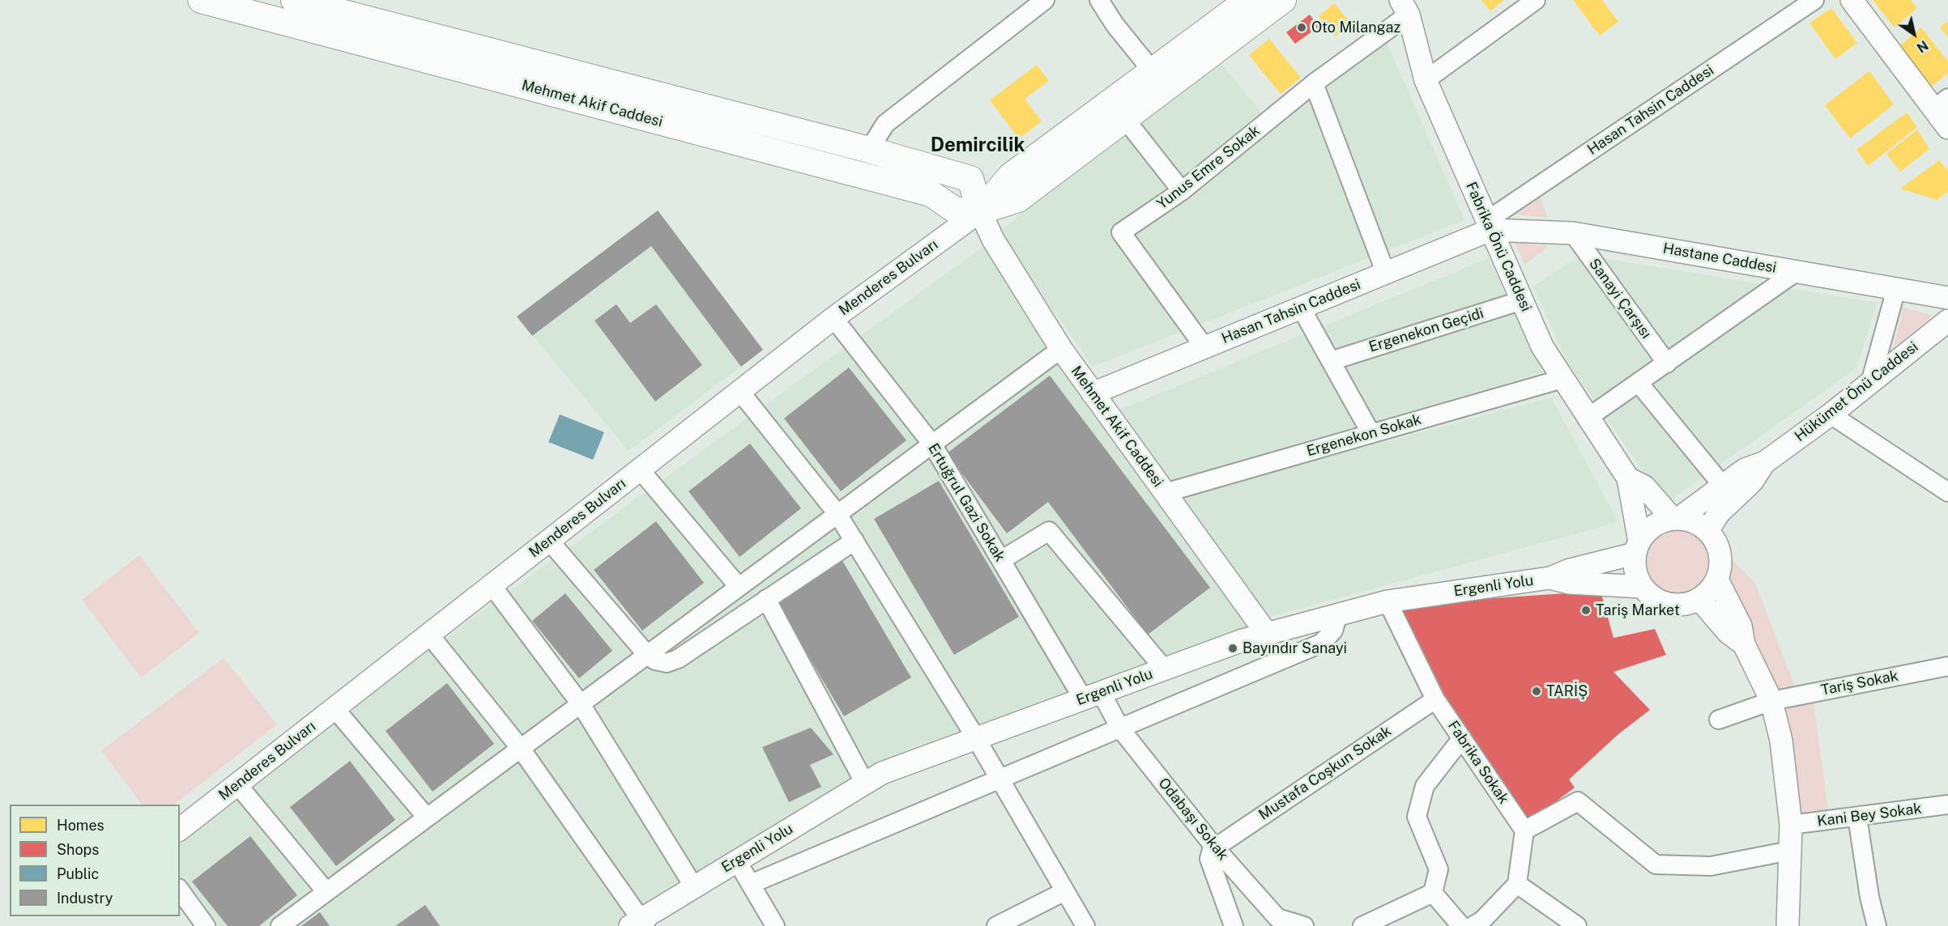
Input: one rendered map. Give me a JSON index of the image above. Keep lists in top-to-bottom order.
{
  "streets": {
    "main road": ["Mehmet Akif Caddesi", "Menderes Bulvarı"],
    "street": [
      "Hasan Tahsin Caddesi",
      "Yunus Emre Sokak",
      "Fabrika Önü Caddesi",
      "Hastane Caddesi",
      "Sanayi Çarşısı",
      "Ergenekon Geçidi",
      "Hükümet Önü Caddesi",
      "Ergenekon Sokak",
      "Ertuğrul Gazi Sokak",
      "Ergenli Yolu",
      "Tariş Sokak",
      "Fabrika Sokak",
      "Mustafa Coşkun Sokak",
      "Kani Bey Sokak",
      "Odabaşı Sokak"
    ]
  },
  "crossings": [
    ["Mehmet Akif Caddesi", "Hasan Tahsin Caddesi"],
    ["Mehmet Akif Caddesi", "Menderes Bulvarı"],
    ["Mehmet Akif Caddesi", "Ergenekon Sokak"],
    ["Mehmet Akif Caddesi", "Ergenli Yolu"],
    ["Hasan Tahsin Caddesi", "Yunus Emre Sokak"],
    ["Hasan Tahsin Caddesi", "Fabrika Önü Caddesi"],
    ["Hasan Tahsin Caddesi", "Hastane Caddesi"],
    ["Yunus Emre Sokak", "Fabrika Önü Caddesi"],
    ["Fabrika Önü Caddesi", "Hastane Caddesi"],
    ["Fabrika Önü Caddesi", "Ergenekon Geçidi"],
    ["Fabrika Önü Caddesi", "Hükümet Önü Caddesi"],
    ["Fabrika Önü Caddesi", "Ergenekon Sokak"],
    ["Fabrika Önü Caddesi", "Ergenli Yolu"],
    ["Hastane Caddesi", "Sanayi Çarşısı"],
    ["Menderes Bulvarı", "Ertuğrul Gazi Sokak"],
    ["Hükümet Önü Caddesi", "Ergenli Yolu"],
    ["Ertuğrul Gazi Sokak", "Ergenli Yolu"],
    ["Ertuğrul Gazi Sokak", "Odabaşı Sokak"],
    ["Ergenli Yolu", "Fabrika Sokak"],
    ["Ergenli Yolu", "Odabaşı Sokak"],
    ["Fabrika Sokak", "Mustafa Coşkun Sokak"],
    ["Mustafa Coşkun Sokak", "Odabaşı Sokak"]
  ],
  "districts": ["Demircilik"],
  "places": [
    "Oto Milangaz",
    "Tariş Market",
    "Bayındır Sanayi",
    "TARİŞ"
  ],
  "legend": [
    "Homes",
    "Shops",
    "Public",
    "Industry"
  ],
  "north": "bottom right"
}
